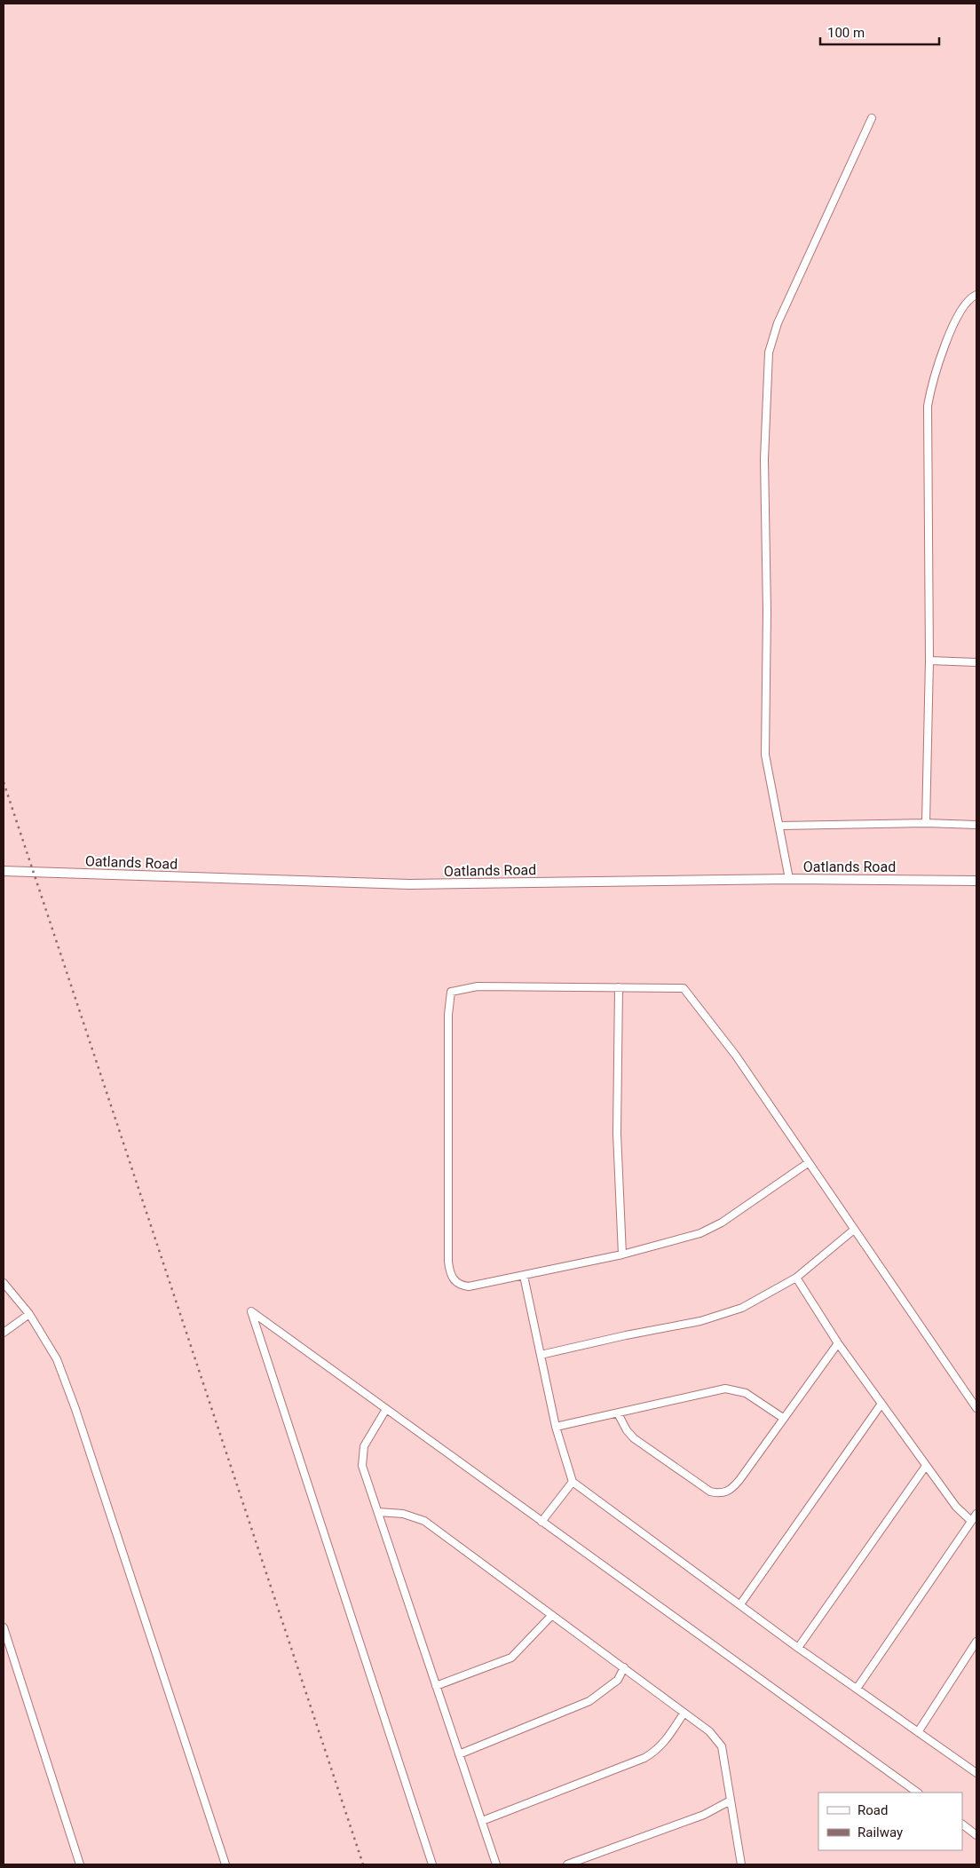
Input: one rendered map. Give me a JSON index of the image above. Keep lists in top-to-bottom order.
{
  "streets": {
    "street": ["Oatlands Road"]
  },
  "legend": ["Road", "Railway"],
  "scale_bar": "100 m"
}
